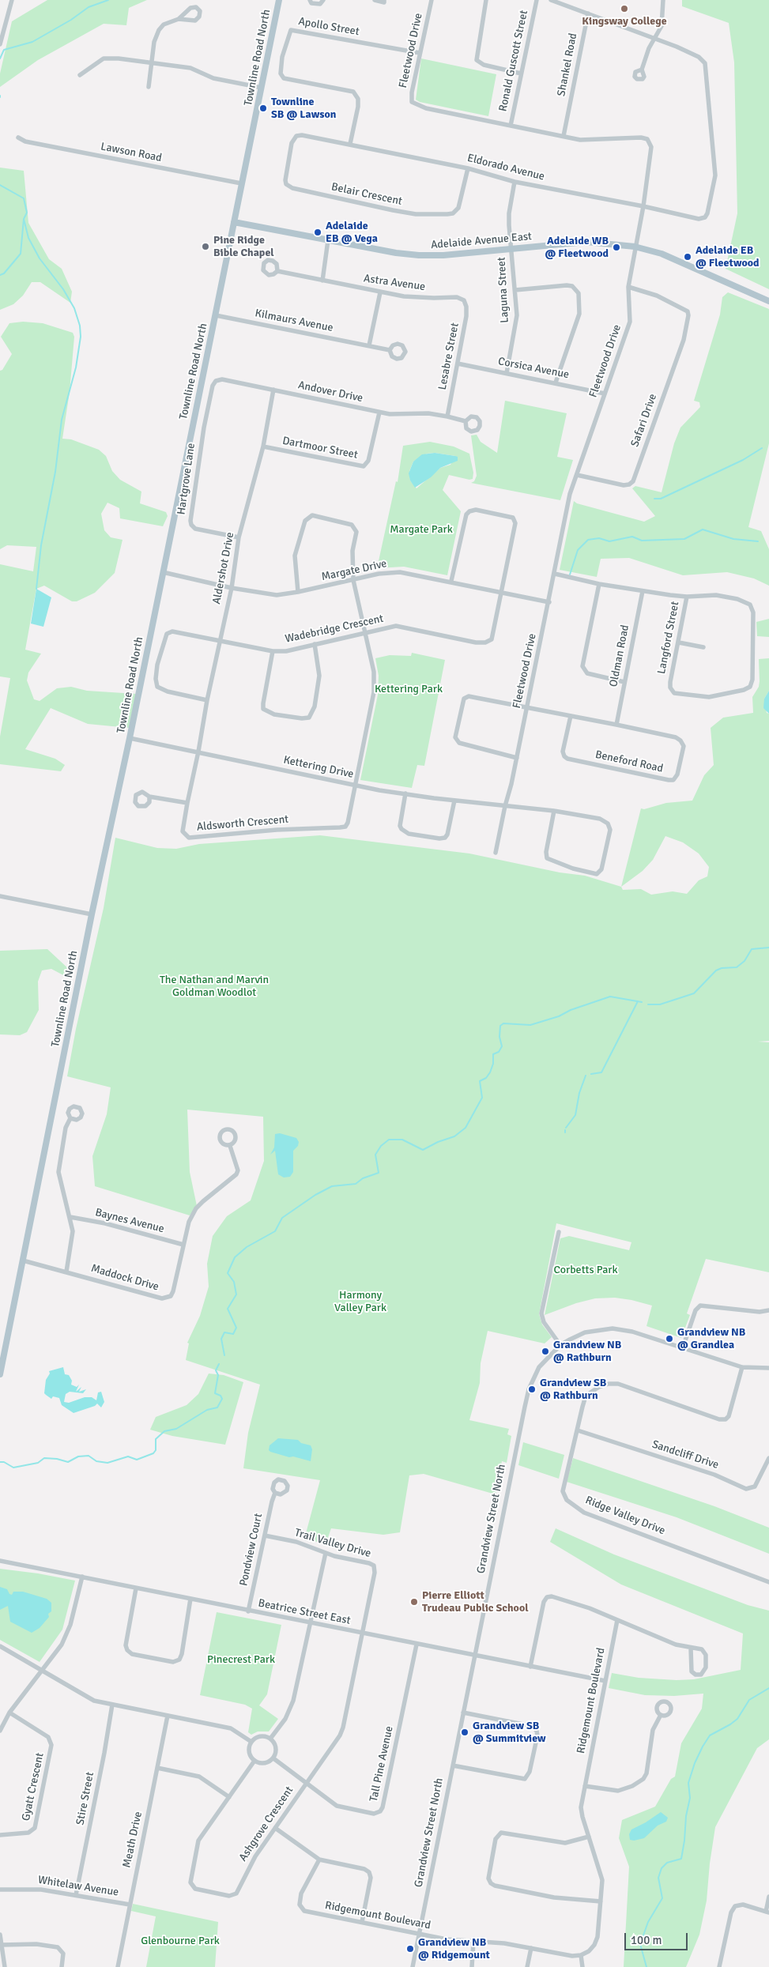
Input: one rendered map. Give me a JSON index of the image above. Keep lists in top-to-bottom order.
{
  "streets": {
    "main road": ["Townline Road North", "Adelaide Avenue East"],
    "street": [
      "Apollo Street",
      "Fleetwood Drive",
      "Ronald Guscott Street",
      "Shankel Road",
      "Lawson Road",
      "Eldorado Avenue",
      "Belair Crescent",
      "Astra Avenue",
      "Laguna Street",
      "Kilmaurs Avenue",
      "Lesabre Street",
      "Corsica Avenue",
      "Andover Drive",
      "Safari Drive",
      "Dartmoor Street",
      "Hartgrove Lane",
      "Aldershot Drive",
      "Margate Drive",
      "Wadebridge Crescent",
      "Langford Street",
      "Oldman Road",
      "Beneford Road",
      "Kettering Drive",
      "Aldsworth Crescent",
      "Baynes Avenue",
      "Maddock Drive",
      "Sandcliff Drive",
      "Ridge Valley Drive",
      "Grandview Street North",
      "Trail Valley Drive",
      "Pondview Court",
      "Beatrice Street East",
      "Ridgemount Boulevard",
      "Tall Pine Avenue",
      "Gyatt Crescent",
      "Stire Street",
      "Ashgrove Crescent",
      "Meath Drive",
      "Whitelaw Avenue"
    ]
  },
  "crossings": [
    ["Apollo Street", "Fleetwood Drive"],
    ["Apollo Street", "Eldorado Avenue"],
    ["Fleetwood Drive", "Ronald Guscott Street"],
    ["Fleetwood Drive", "Shankel Road"],
    ["Fleetwood Drive", "Eldorado Avenue"],
    ["Fleetwood Drive", "Adelaide Avenue East"],
    ["Fleetwood Drive", "Corsica Avenue"],
    ["Fleetwood Drive", "Safari Drive"],
    ["Fleetwood Drive", "Margate Drive"],
    ["Fleetwood Drive", "Langford Street"],
    ["Fleetwood Drive", "Beneford Road"],
    ["Fleetwood Drive", "Kettering Drive"],
    ["Townline Road North", "Lawson Road"],
    ["Townline Road North", "Adelaide Avenue East"],
    ["Townline Road North", "Kilmaurs Avenue"],
    ["Townline Road North", "Margate Drive"],
    ["Townline Road North", "Kettering Drive"],
    ["Townline Road North", "Maddock Drive"],
    ["Eldorado Avenue", "Belair Crescent"],
    ["Eldorado Avenue", "Laguna Street"],
    ["Adelaide Avenue East", "Laguna Street"],
    ["Astra Avenue", "Lesabre Street"],
    ["Laguna Street", "Corsica Avenue"],
    ["Lesabre Street", "Corsica Avenue"],
    ["Lesabre Street", "Andover Drive"],
    ["Andover Drive", "Dartmoor Street"],
    ["Andover Drive", "Hartgrove Lane"],
    ["Andover Drive", "Aldershot Drive"],
    ["Dartmoor Street", "Aldershot Drive"],
    ["Hartgrove Lane", "Aldershot Drive"],
    ["Aldershot Drive", "Margate Drive"],
    ["Aldershot Drive", "Wadebridge Crescent"],
    ["Aldershot Drive", "Kettering Drive"],
    ["Aldershot Drive", "Aldsworth Crescent"],
    ["Margate Drive", "Wadebridge Crescent"],
    ["Langford Street", "Oldman Road"],
    ["Oldman Road", "Beneford Road"],
    ["Kettering Drive", "Aldsworth Crescent"],
    ["Baynes Avenue", "Maddock Drive"],
    ["Sandcliff Drive", "Ridge Valley Drive"],
    ["Ridge Valley Drive", "Grandview Street North"],
    ["Grandview Street North", "Beatrice Street East"],
    ["Grandview Street North", "Ridgemount Boulevard"],
    ["Trail Valley Drive", "Pondview Court"],
    ["Trail Valley Drive", "Beatrice Street East"],
    ["Trail Valley Drive", "Ashgrove Crescent"],
    ["Pondview Court", "Beatrice Street East"],
    ["Beatrice Street East", "Ridgemount Boulevard"],
    ["Beatrice Street East", "Tall Pine Avenue"],
    ["Beatrice Street East", "Ashgrove Crescent"],
    ["Tall Pine Avenue", "Ashgrove Crescent"],
    ["Stire Street", "Whitelaw Avenue"],
    ["Meath Drive", "Whitelaw Avenue"]
  ],
  "parks": [
    "Margate Park",
    "Kettering Park",
    "The Nathan and Marvin Goldman Woodlot",
    "Corbetts Park",
    "Harmony Valley Park",
    "Pinecrest Park",
    "Glenbourne Park"
  ],
  "places": [
    "Kingsway College",
    "Townline SB @ Lawson",
    "Adelaide EB @ Vega",
    "Pine Ridge Bible Chapel",
    "Adelaide WB @ Fleetwood",
    "Adelaide EB @ Fleetwood",
    "Grandview NB @ Grandlea",
    "Grandview NB @ Rathburn",
    "Grandview SB @ Rathburn",
    "Pierre Elliott Trudeau Public School",
    "Grandview SB @ Summitview",
    "Grandview NB @ Ridgemount"
  ],
  "scale_bar": "100 m"
}
